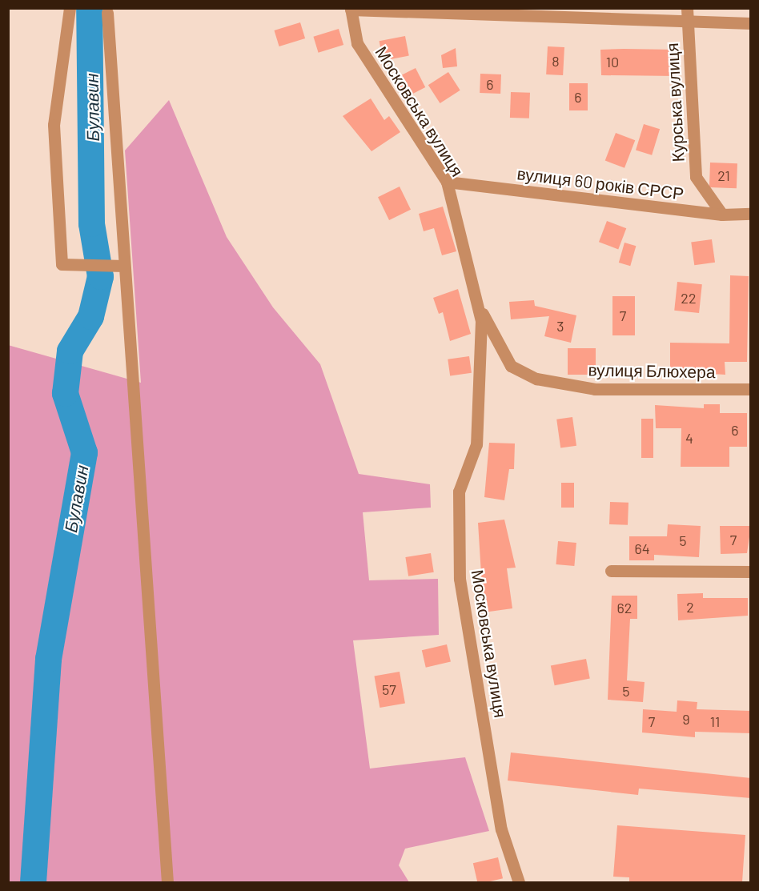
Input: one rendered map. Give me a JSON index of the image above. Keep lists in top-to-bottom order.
{
  "streets": {
    "street": [
      "Курська вулиця",
      "Московська вулиця",
      "вулиця 60 років СРСР",
      "вулиця Блюхера"
    ]
  },
  "crossings": [
    ["Курська вулиця", "вулиця 60 років СРСР"],
    ["Московська вулиця", "вулиця 60 років СРСР"],
    ["Московська вулиця", "вулиця Блюхера"]
  ],
  "water": ["Булавин"],
  "house_numbers": [
    "8",
    "10",
    "6",
    "6",
    "21",
    "22",
    "7",
    "3",
    "6",
    "4",
    "7",
    "5",
    "64",
    "2",
    "62",
    "57",
    "5",
    "9",
    "7",
    "11"
  ]
}
